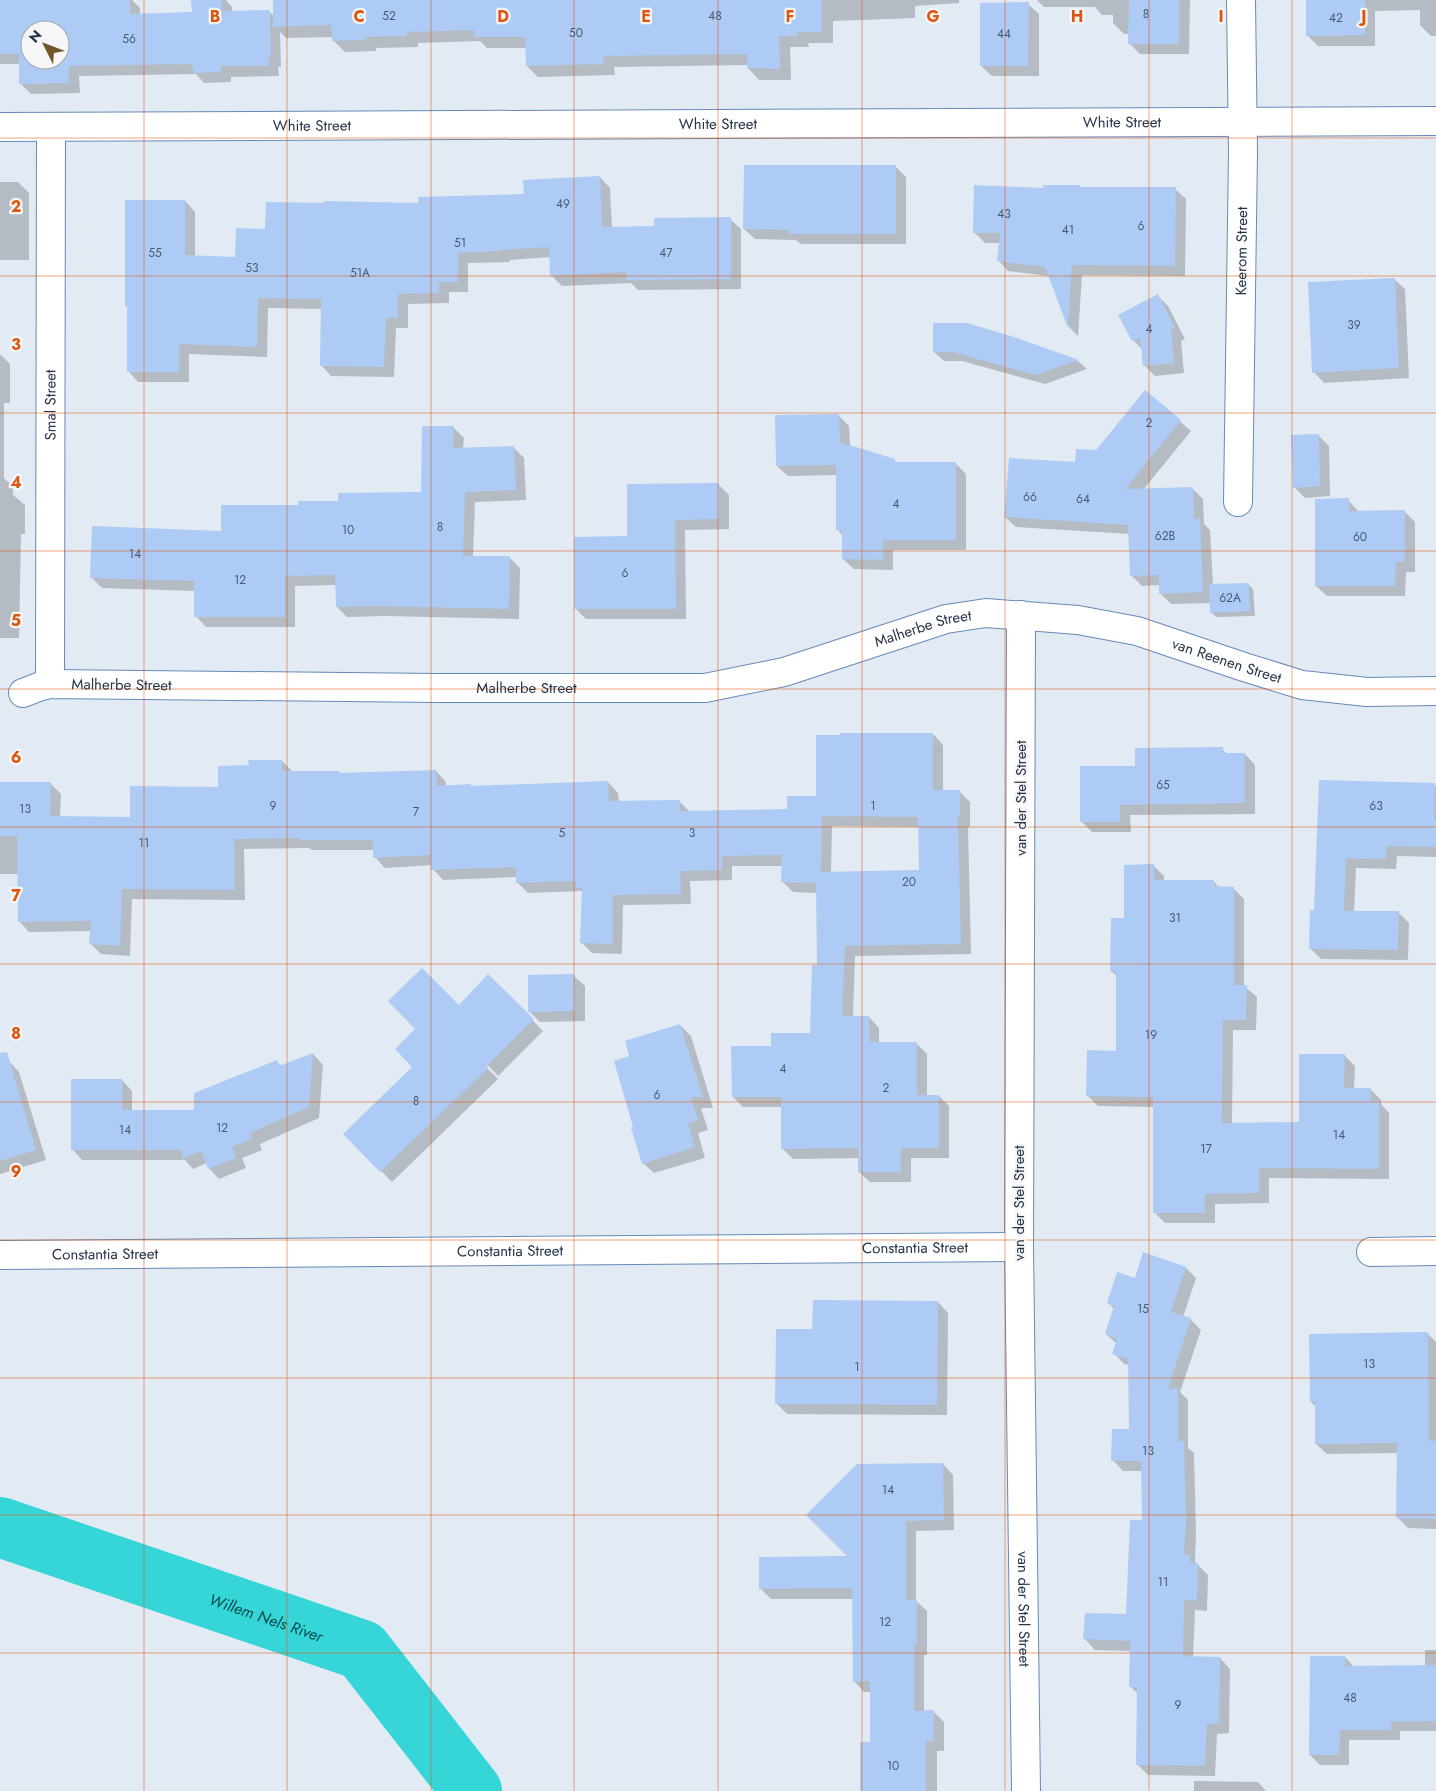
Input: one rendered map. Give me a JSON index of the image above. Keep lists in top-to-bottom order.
{
  "streets": {
    "street": [
      "White Street",
      "Keerom Street",
      "Smal Street",
      "Malherbe Street",
      "van Reenen Street",
      "van der Stel Street",
      "Constantia Street"
    ]
  },
  "crossings": [
    ["White Street", "Keerom Street"],
    ["White Street", "Smal Street"],
    ["Smal Street", "Malherbe Street"],
    ["Malherbe Street", "van Reenen Street"],
    ["Malherbe Street", "van der Stel Street"],
    ["van Reenen Street", "van der Stel Street"],
    ["van der Stel Street", "Constantia Street"]
  ],
  "water": ["Willem Nels River"],
  "house_numbers": [
    "8",
    "52",
    "48",
    "42",
    "50",
    "44",
    "56",
    "49",
    "43",
    "6",
    "41",
    "51",
    "55",
    "47",
    "53",
    "51A",
    "39",
    "4",
    "2",
    "66",
    "64",
    "4",
    "8",
    "10",
    "62B",
    "60",
    "14",
    "6",
    "12",
    "62A",
    "65",
    "9",
    "1",
    "63",
    "13",
    "7",
    "5",
    "3",
    "11",
    "20",
    "31",
    "19",
    "4",
    "2",
    "6",
    "8",
    "12",
    "14",
    "14",
    "17",
    "15",
    "13",
    "1",
    "13",
    "14",
    "11",
    "12",
    "48",
    "9",
    "10"
  ],
  "north": "top left",
  "grid": {
    "columns": [
      "B",
      "C",
      "D",
      "E",
      "F",
      "G",
      "H",
      "I",
      "J"
    ],
    "rows": [
      "2",
      "3",
      "4",
      "5",
      "6",
      "7",
      "8",
      "9"
    ]
  }
}
